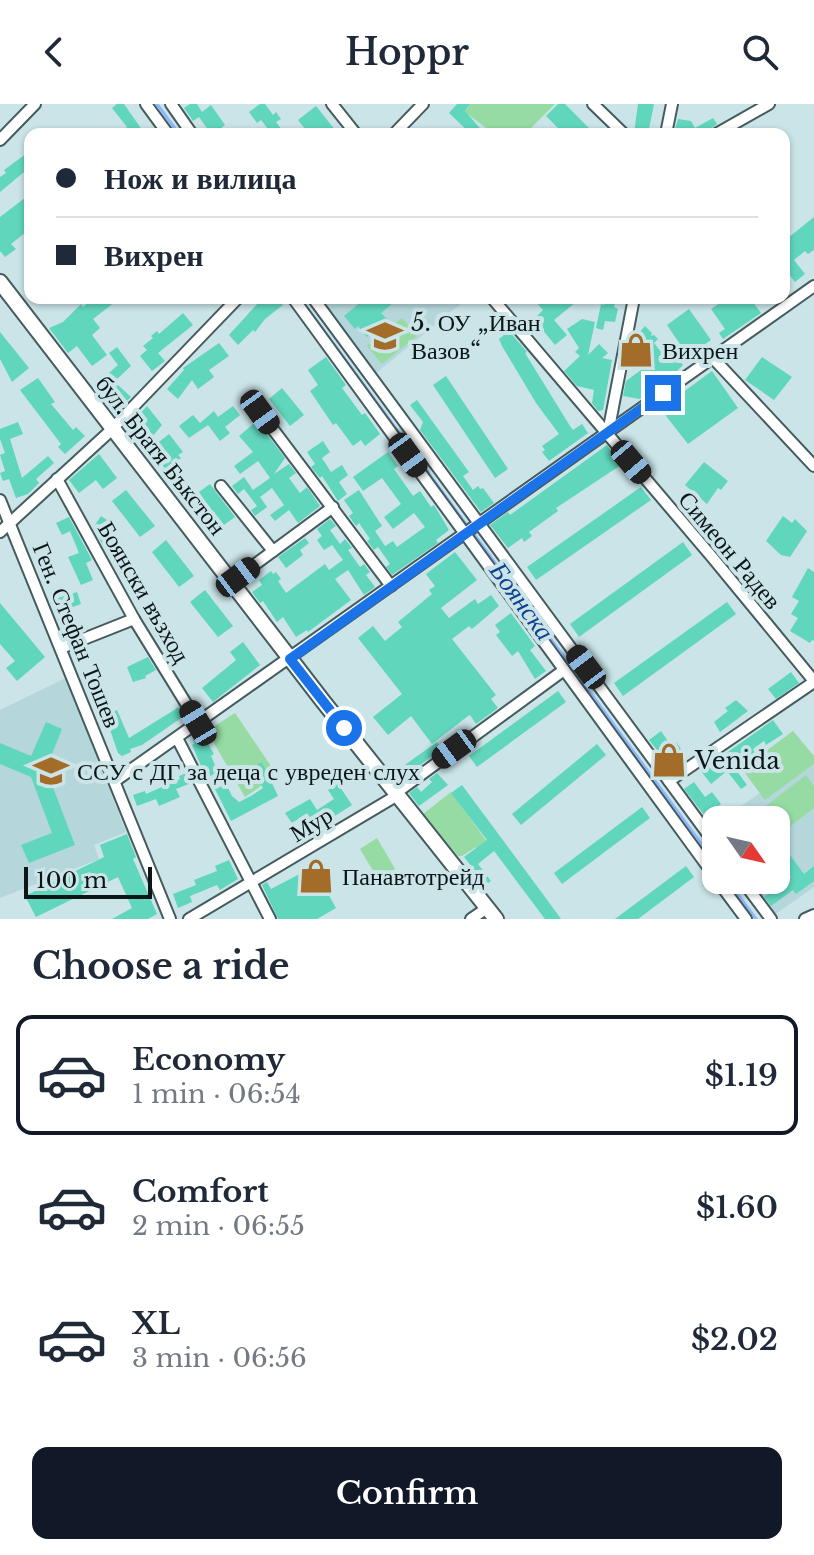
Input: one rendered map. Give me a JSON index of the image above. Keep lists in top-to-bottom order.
{
  "streets": {
    "street": [
      "бул. Братя Бъкстон",
      "Симеон Радев",
      "Боянски възход",
      "Ген. Стефан Тошев",
      "Мур"
    ]
  },
  "crossings": [
    ["бул. Братя Бъкстон", "Мур"]
  ],
  "water": ["Боянска"],
  "places": {
    "school or university": ["5. ОУ „Иван Вазов“", "ССУ с ДГ за деца с увреден слух"],
    "shop": ["Вихрен", "Venida", "Панавтотрейд"]
  },
  "scale_bar": "100 m",
  "north": "bottom right",
  "page": {
    "header": "Hoppr",
    "banner": ["Нож и вилица", "Вихрен"],
    "scale": "100 m",
    "heading": "Choose a ride",
    "list": [
      {
        "name": "Economy",
        "note": "1 min · 06:54",
        "value": "$1.19"
      },
      {
        "name": "Comfort",
        "note": "2 min · 06:55",
        "value": "$1.60"
      },
      {
        "name": "XL",
        "note": "3 min · 06:56",
        "value": "$2.02"
      }
    ],
    "buttons": "Confirm"
  }
}
